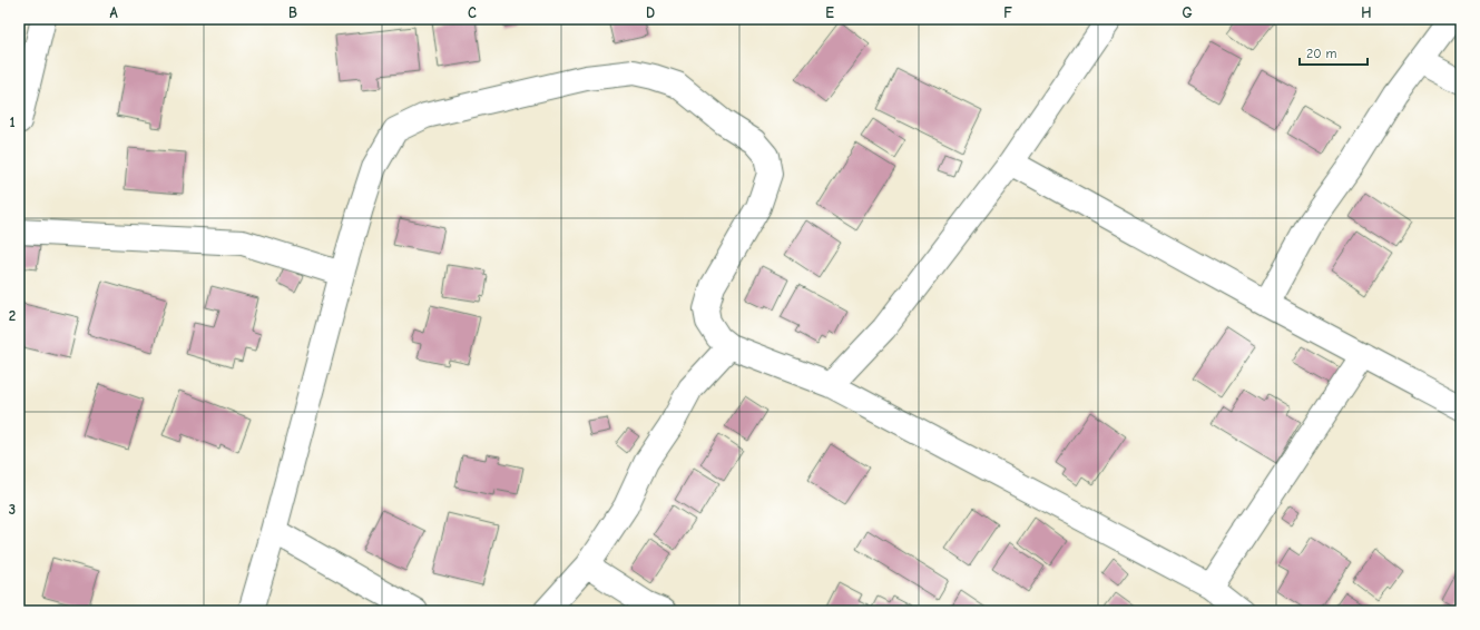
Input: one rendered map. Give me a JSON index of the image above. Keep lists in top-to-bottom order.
{
  "scale_bar": "20 m",
  "grid": {
    "columns": [
      "A",
      "B",
      "C",
      "D",
      "E",
      "F",
      "G",
      "H"
    ],
    "rows": ["1", "2", "3"]
  }
}
